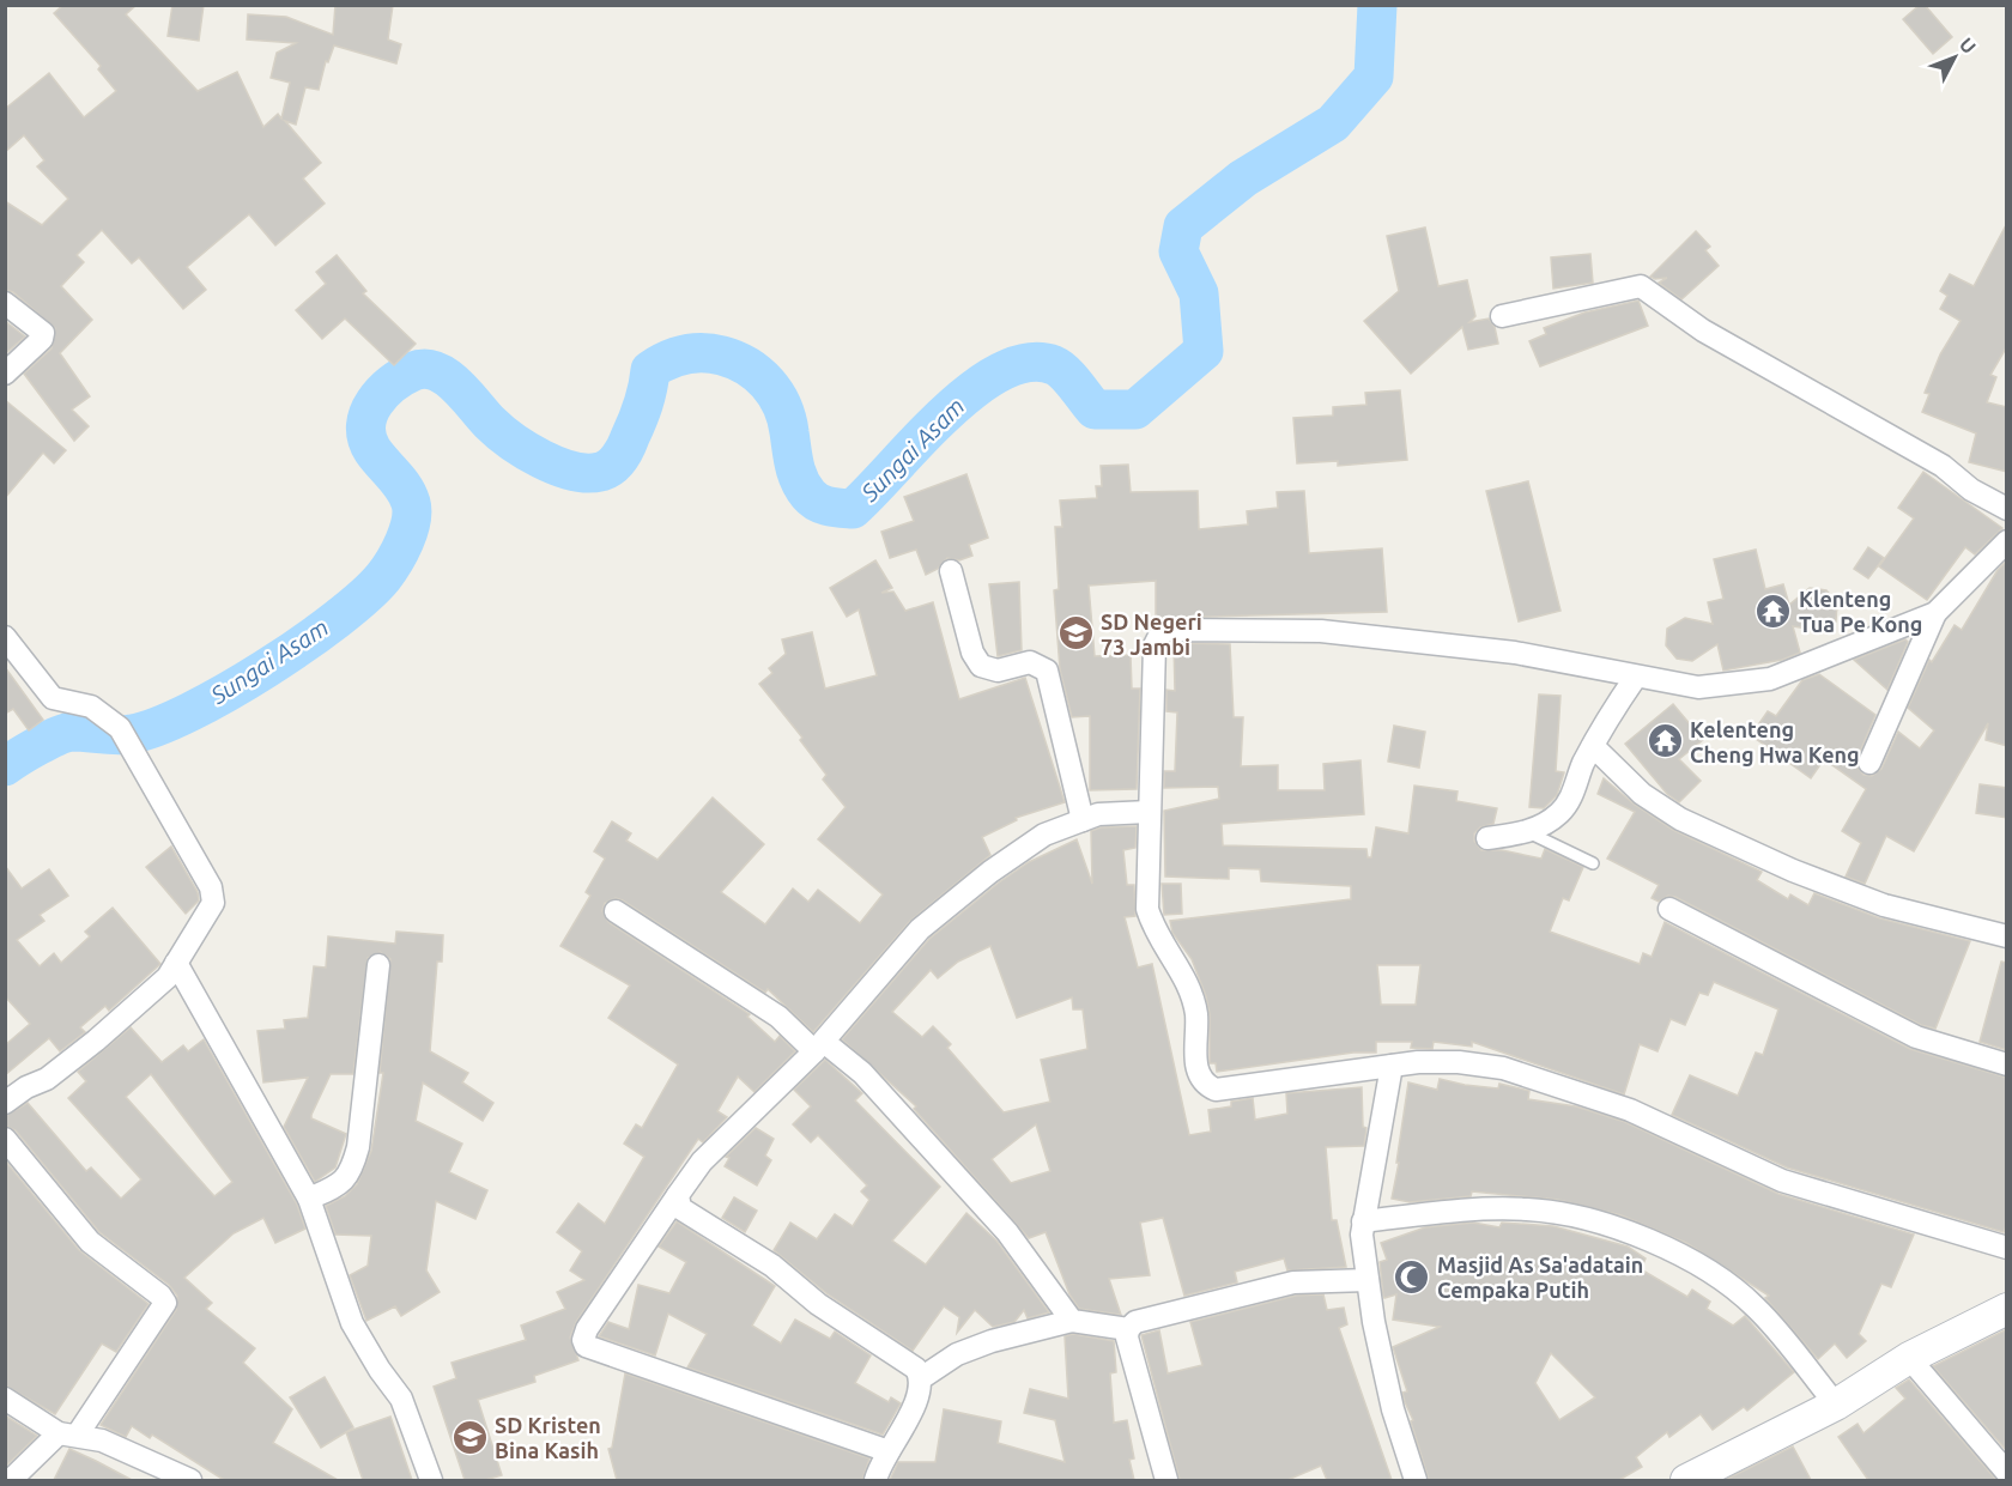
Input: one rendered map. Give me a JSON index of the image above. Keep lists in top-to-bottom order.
{
  "water": ["Sungai Asam"],
  "places": {
    "temple": ["Klenteng Tua Pe Kong", "Kelenteng Cheng Hwa Keng"],
    "school or university": ["SD Negeri 73 Jambi", "SD Kristen Bina Kasih"],
    "mosque": ["Masjid As Sa'adatain Cempaka Putih"]
  },
  "north": "top right"
}
